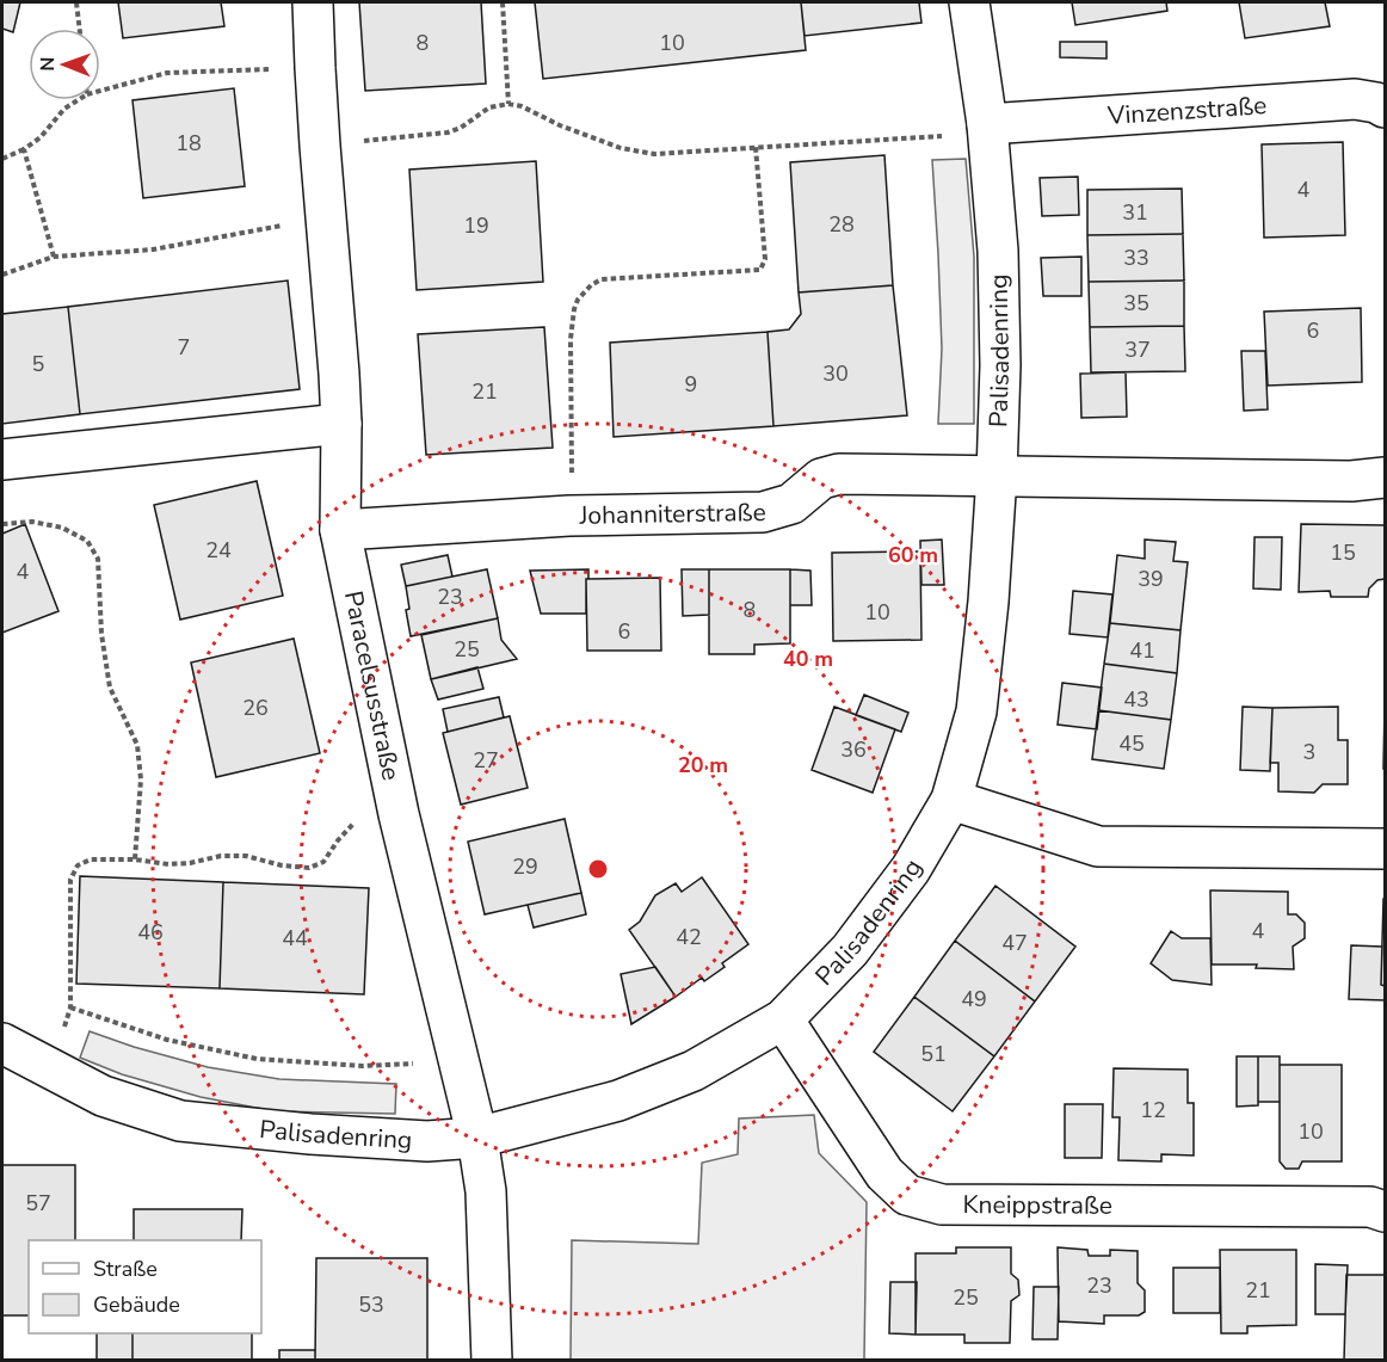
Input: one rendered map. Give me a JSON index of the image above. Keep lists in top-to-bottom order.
{
  "streets": {
    "street": [
      "Vinzenzstraße",
      "Palisadenring",
      "Johanniterstraße",
      "Paracelsusstraße",
      "Kneippstraße"
    ]
  },
  "crossings": [
    ["Vinzenzstraße", "Palisadenring"],
    ["Palisadenring", "Johanniterstraße"],
    ["Palisadenring", "Paracelsusstraße"],
    ["Palisadenring", "Kneippstraße"],
    ["Johanniterstraße", "Paracelsusstraße"]
  ],
  "house_numbers": [
    "8",
    "10",
    "18",
    "4",
    "31",
    "28",
    "19",
    "33",
    "35",
    "6",
    "7",
    "37",
    "5",
    "30",
    "9",
    "21",
    "24",
    "15",
    "4",
    "39",
    "23",
    "8",
    "10",
    "6",
    "25",
    "41",
    "43",
    "26",
    "45",
    "36",
    "3",
    "27",
    "29",
    "4",
    "46",
    "42",
    "44",
    "47",
    "49",
    "51",
    "12",
    "10",
    "57",
    "23",
    "21",
    "25",
    "53"
  ],
  "legend": ["Straße", "Gebäude"],
  "north": "left",
  "rings": ["60 m", "40 m", "20 m"]
}
